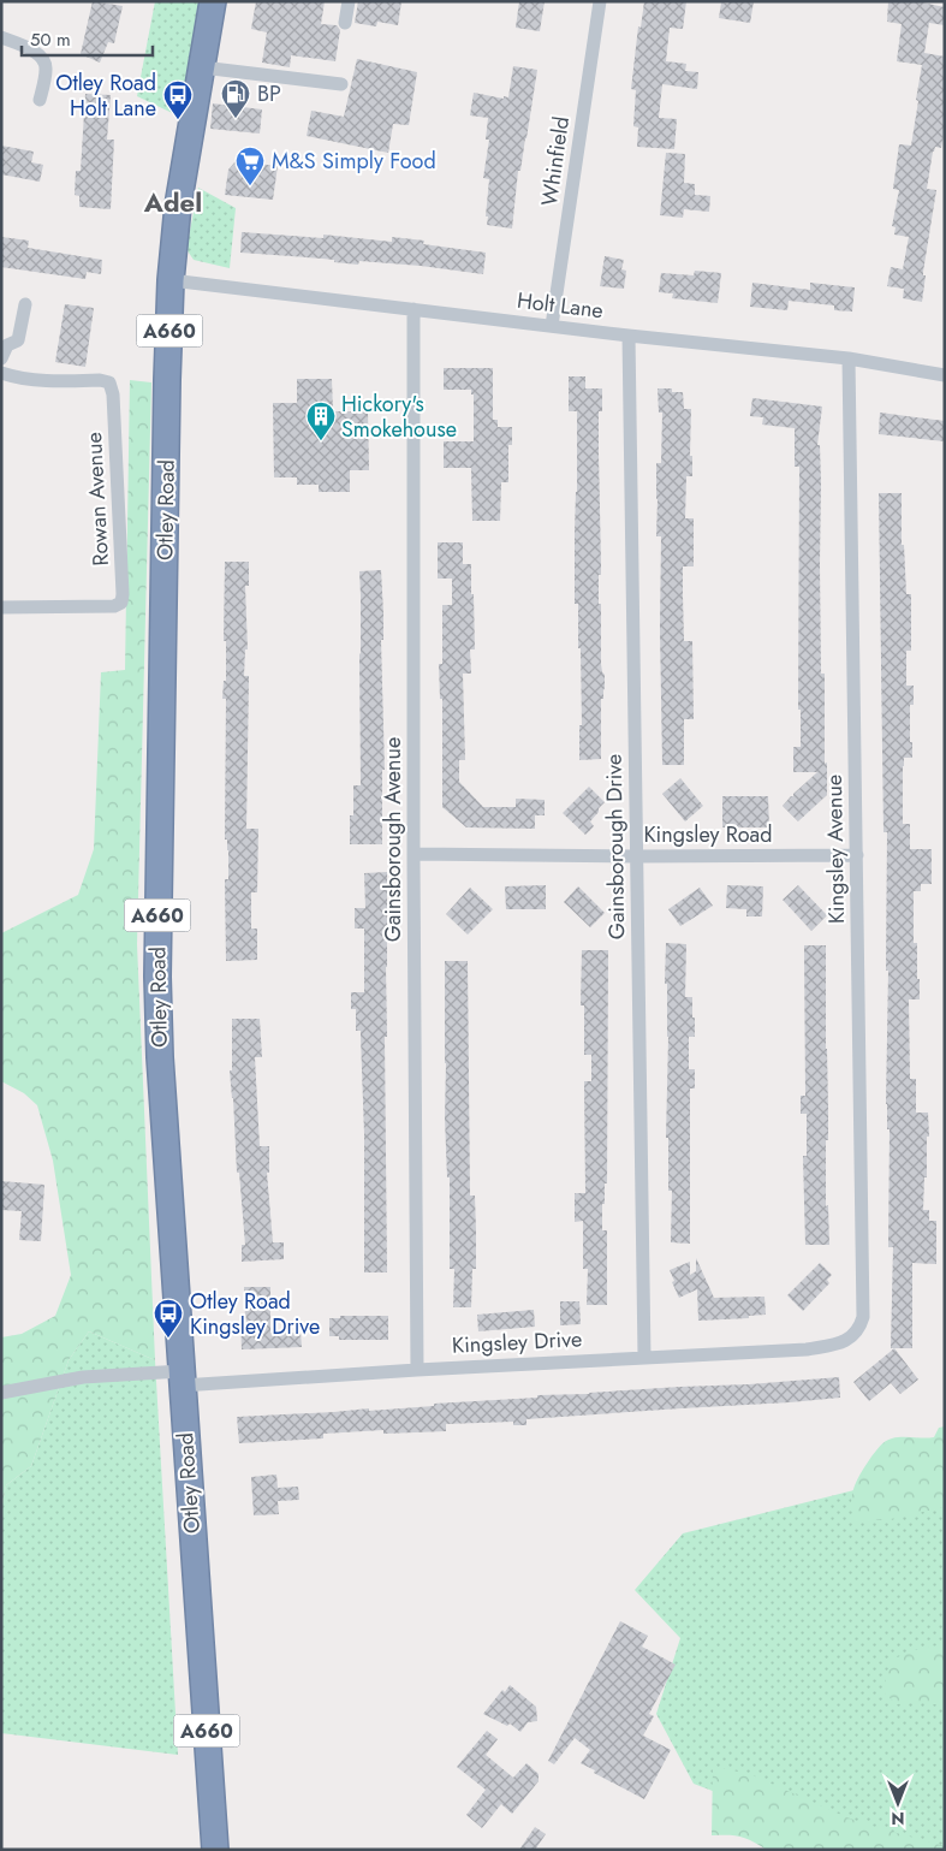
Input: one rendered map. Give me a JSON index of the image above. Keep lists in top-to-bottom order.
{
  "streets": {
    "highway": ["A660", "Otley Road"],
    "street": [
      "Whinfield",
      "Holt Lane",
      "Rowan Avenue",
      "Kingsley Road",
      "Gainsborough Avenue",
      "Gainsborough Drive",
      "Kingsley Avenue",
      "Kingsley Drive"
    ]
  },
  "crossings": [
    ["Whinfield", "Holt Lane"],
    ["Holt Lane", "Otley Road"],
    ["Holt Lane", "Gainsborough Avenue"],
    ["Holt Lane", "Gainsborough Drive"],
    ["Holt Lane", "Kingsley Avenue"],
    ["Otley Road", "Kingsley Drive"],
    ["Kingsley Road", "Gainsborough Avenue"],
    ["Kingsley Road", "Gainsborough Drive"],
    ["Kingsley Road", "Kingsley Avenue"],
    ["Gainsborough Avenue", "Kingsley Drive"],
    ["Gainsborough Drive", "Kingsley Drive"],
    ["Kingsley Avenue", "Kingsley Drive"]
  ],
  "districts": ["Adel"],
  "places": {
    "fuel station": ["BP"],
    "bus stop": ["Otley Road Holt Lane", "Otley Road Kingsley Drive"],
    "supermarket": ["M&S Simply Food"],
    "building": ["Hickory's Smokehouse"]
  },
  "scale_bar": "50 m",
  "north": "bottom"
}
